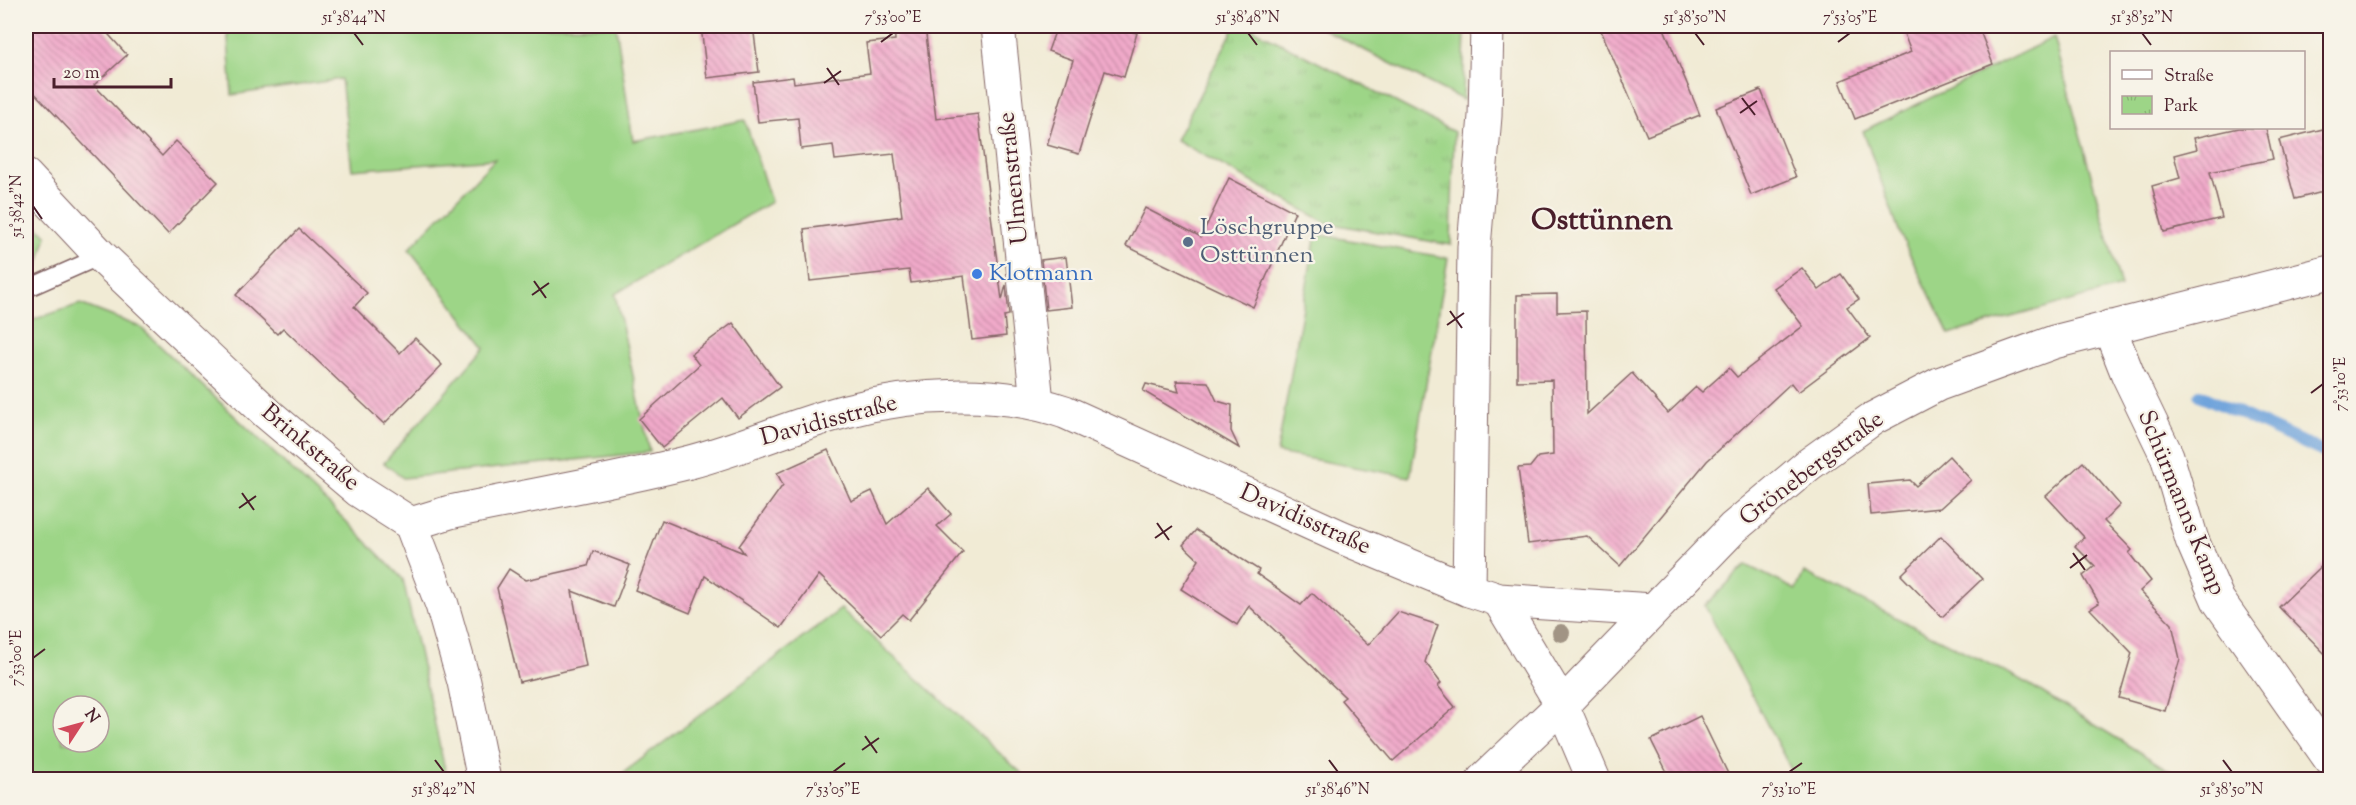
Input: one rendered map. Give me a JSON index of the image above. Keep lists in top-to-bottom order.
{
  "streets": {
    "street": [
      "Ulmenstraße",
      "Davidisstraße",
      "Brinkstraße",
      "Grönebergstraße",
      "Schürmanns Kamp"
    ]
  },
  "crossings": [
    ["Ulmenstraße", "Davidisstraße"],
    ["Davidisstraße", "Brinkstraße"],
    ["Davidisstraße", "Grönebergstraße"],
    ["Grönebergstraße", "Schürmanns Kamp"]
  ],
  "districts": ["Osttünnen"],
  "places": ["Löschgruppe Osttünnen", "Klotmann"],
  "legend": ["Straße", "Park"],
  "scale_bar": "20 m",
  "north": "top right",
  "coordinates": [
    "51°38'44\"N",
    "7°53'00\"E",
    "51°38'48\"N",
    "51°38'50\"N",
    "7°53'05\"E",
    "51°38'52\"N",
    "51°38'42\"N",
    "7°53'10\"E",
    "51°38'46\"N"
  ]
}
